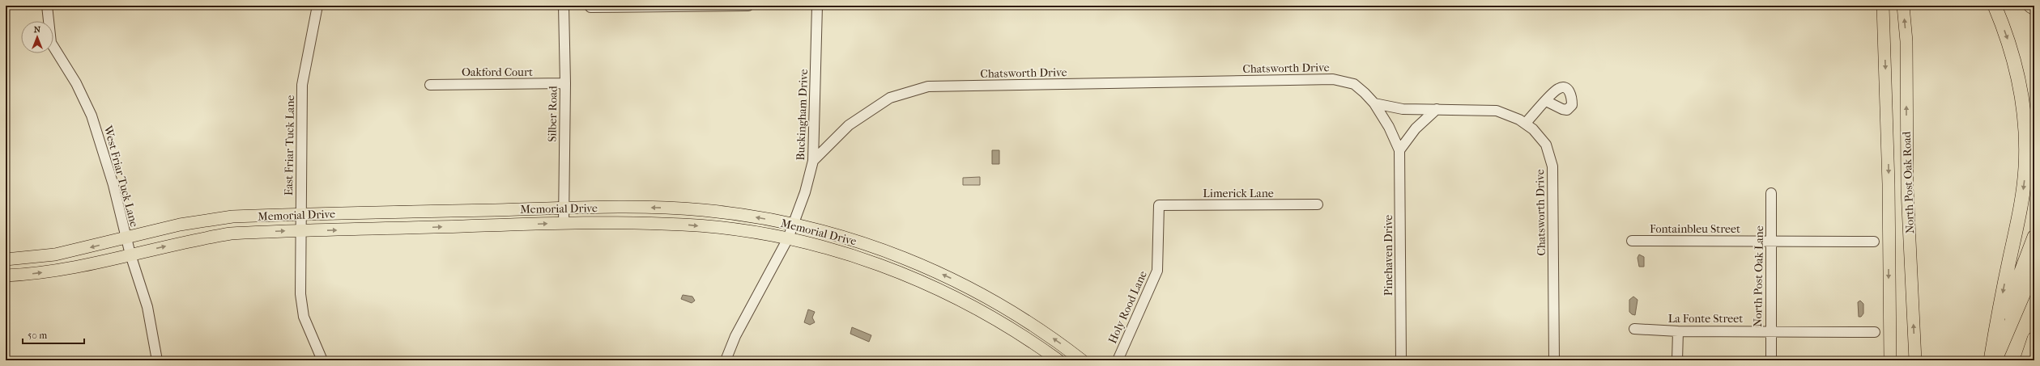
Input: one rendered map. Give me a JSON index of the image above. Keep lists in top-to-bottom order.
{
  "streets": {
    "main road": ["North Post Oak Road", "Memorial Drive"],
    "street": [
      "Chatsworth Drive",
      "Oakford Court",
      "Silber Road",
      "Buckingham Drive",
      "East Friar Tuck Lane",
      "West Friar Tuck Lane",
      "Limerick Lane",
      "Fontainbleu Street",
      "Pinehaven Drive",
      "North Post Oak Lane",
      "Holy Rood Lane",
      "La Fonte Street"
    ]
  },
  "crossings": [
    ["Chatsworth Drive", "Buckingham Drive"],
    ["Chatsworth Drive", "Pinehaven Drive"],
    ["Oakford Court", "Silber Road"],
    ["Silber Road", "Memorial Drive"],
    ["Buckingham Drive", "Memorial Drive"],
    ["East Friar Tuck Lane", "Memorial Drive"],
    ["West Friar Tuck Lane", "Memorial Drive"],
    ["Limerick Lane", "Holy Rood Lane"],
    ["Fontainbleu Street", "North Post Oak Lane"],
    ["North Post Oak Lane", "La Fonte Street"]
  ],
  "scale_bar": "50 m",
  "north": "top"
}
